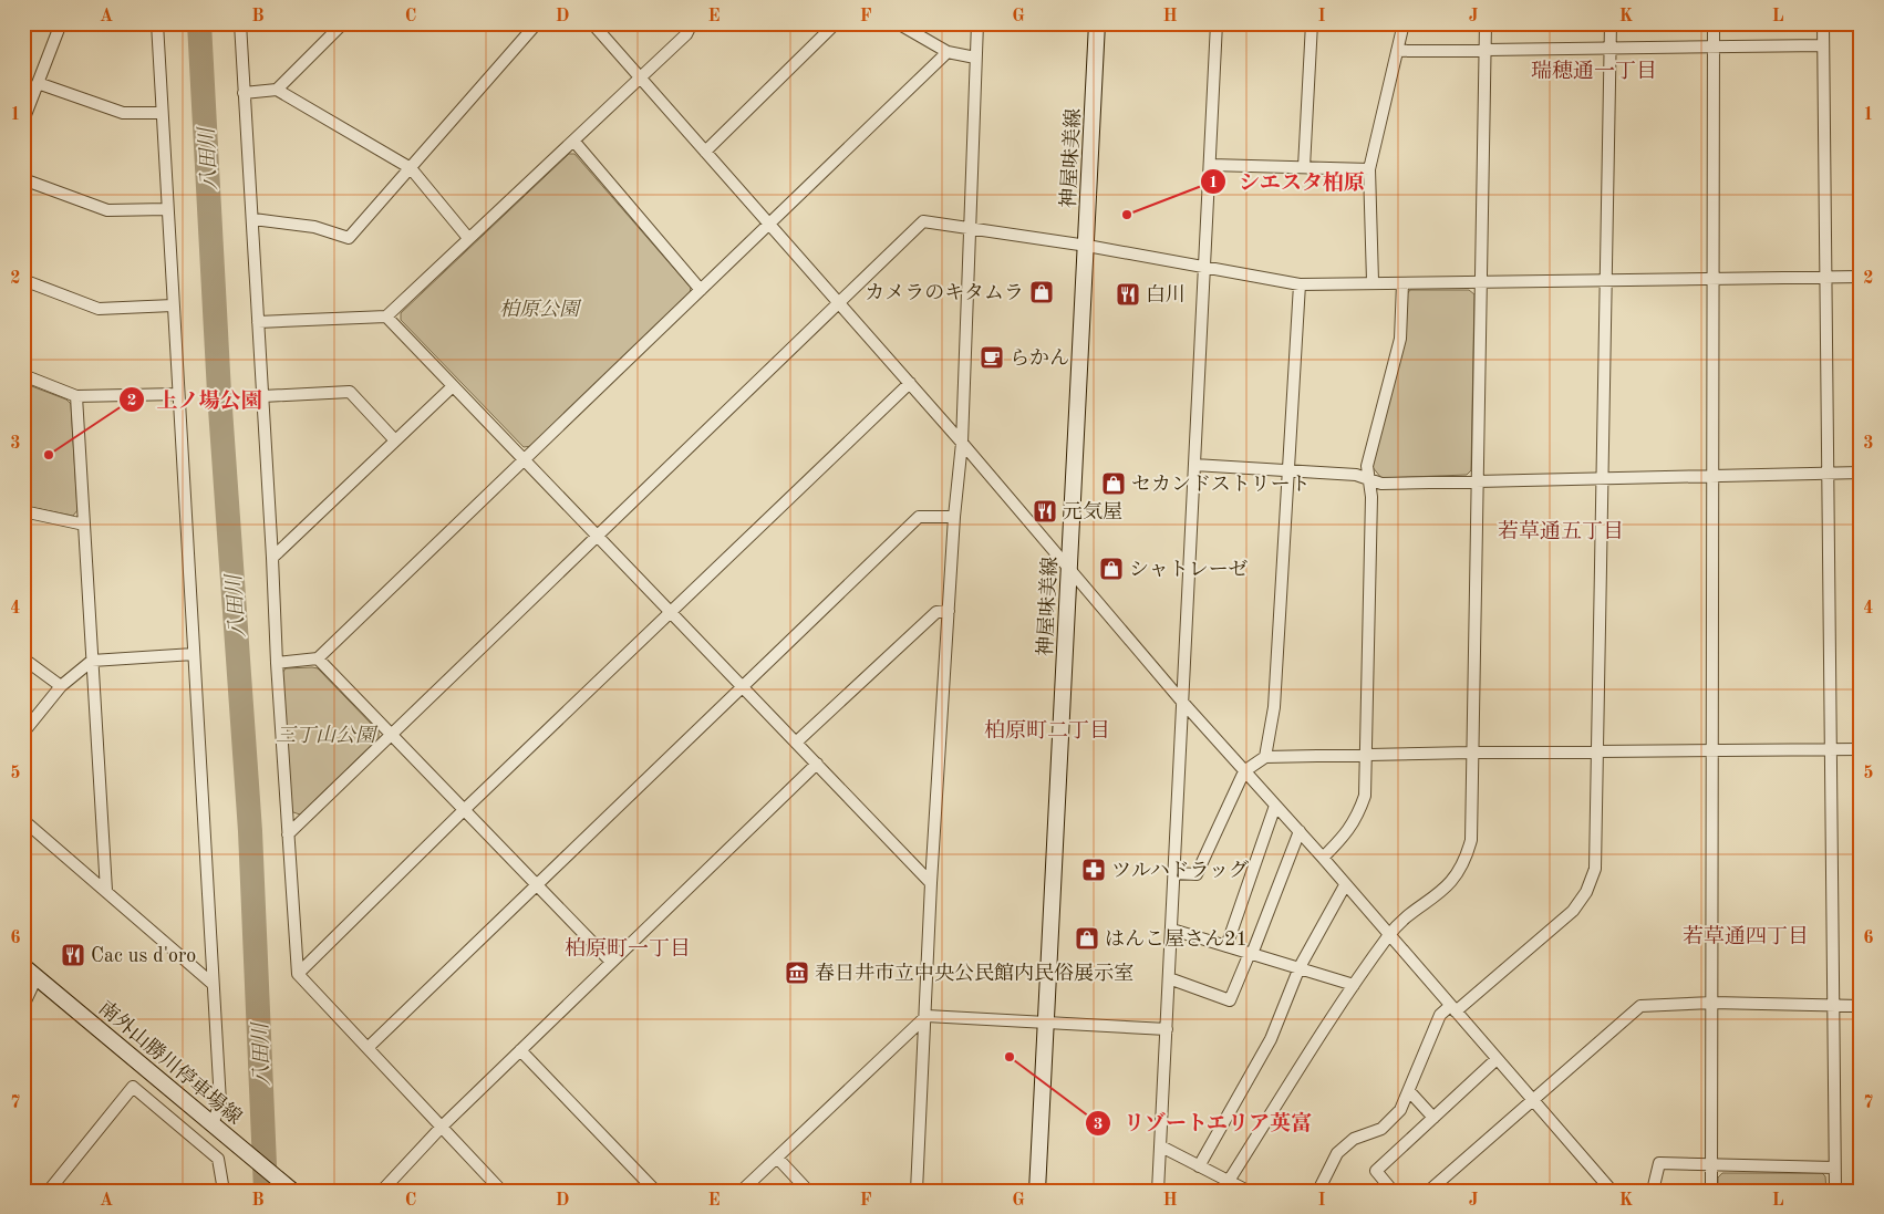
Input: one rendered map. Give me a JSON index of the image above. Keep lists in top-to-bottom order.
{
  "streets": {
    "main road": ["神屋味美線", "南外山勝川停車場線"]
  },
  "districts": [
    "瑞穂通一丁目",
    "若草通五丁目",
    "柏原町二丁目",
    "若草通四丁目",
    "柏原町一丁目"
  ],
  "water": ["八田川"],
  "parks": ["柏原公園", "三丁山公園"],
  "places": {
    "other": ["シエスタ柏原", "上ノ場公園", "リゾートエリア英富"],
    "shop": [
      "カメラのキタムラ",
      "セカンドストリート",
      "シャトレーゼ",
      "はんこ屋さん21"
    ],
    "restaurant": ["白川", "元気屋", "Cac us d'oro"],
    "cafe": ["らかん"],
    "pharmacy": ["ツルハドラッグ"],
    "museum": ["春日井市立中央公民館内民俗展示室"]
  },
  "grid": {
    "columns": [
      "A",
      "B",
      "C",
      "D",
      "E",
      "F",
      "G",
      "H",
      "I",
      "J",
      "K",
      "L"
    ],
    "rows": [
      "1",
      "2",
      "3",
      "4",
      "5",
      "6",
      "7"
    ]
  }
}
